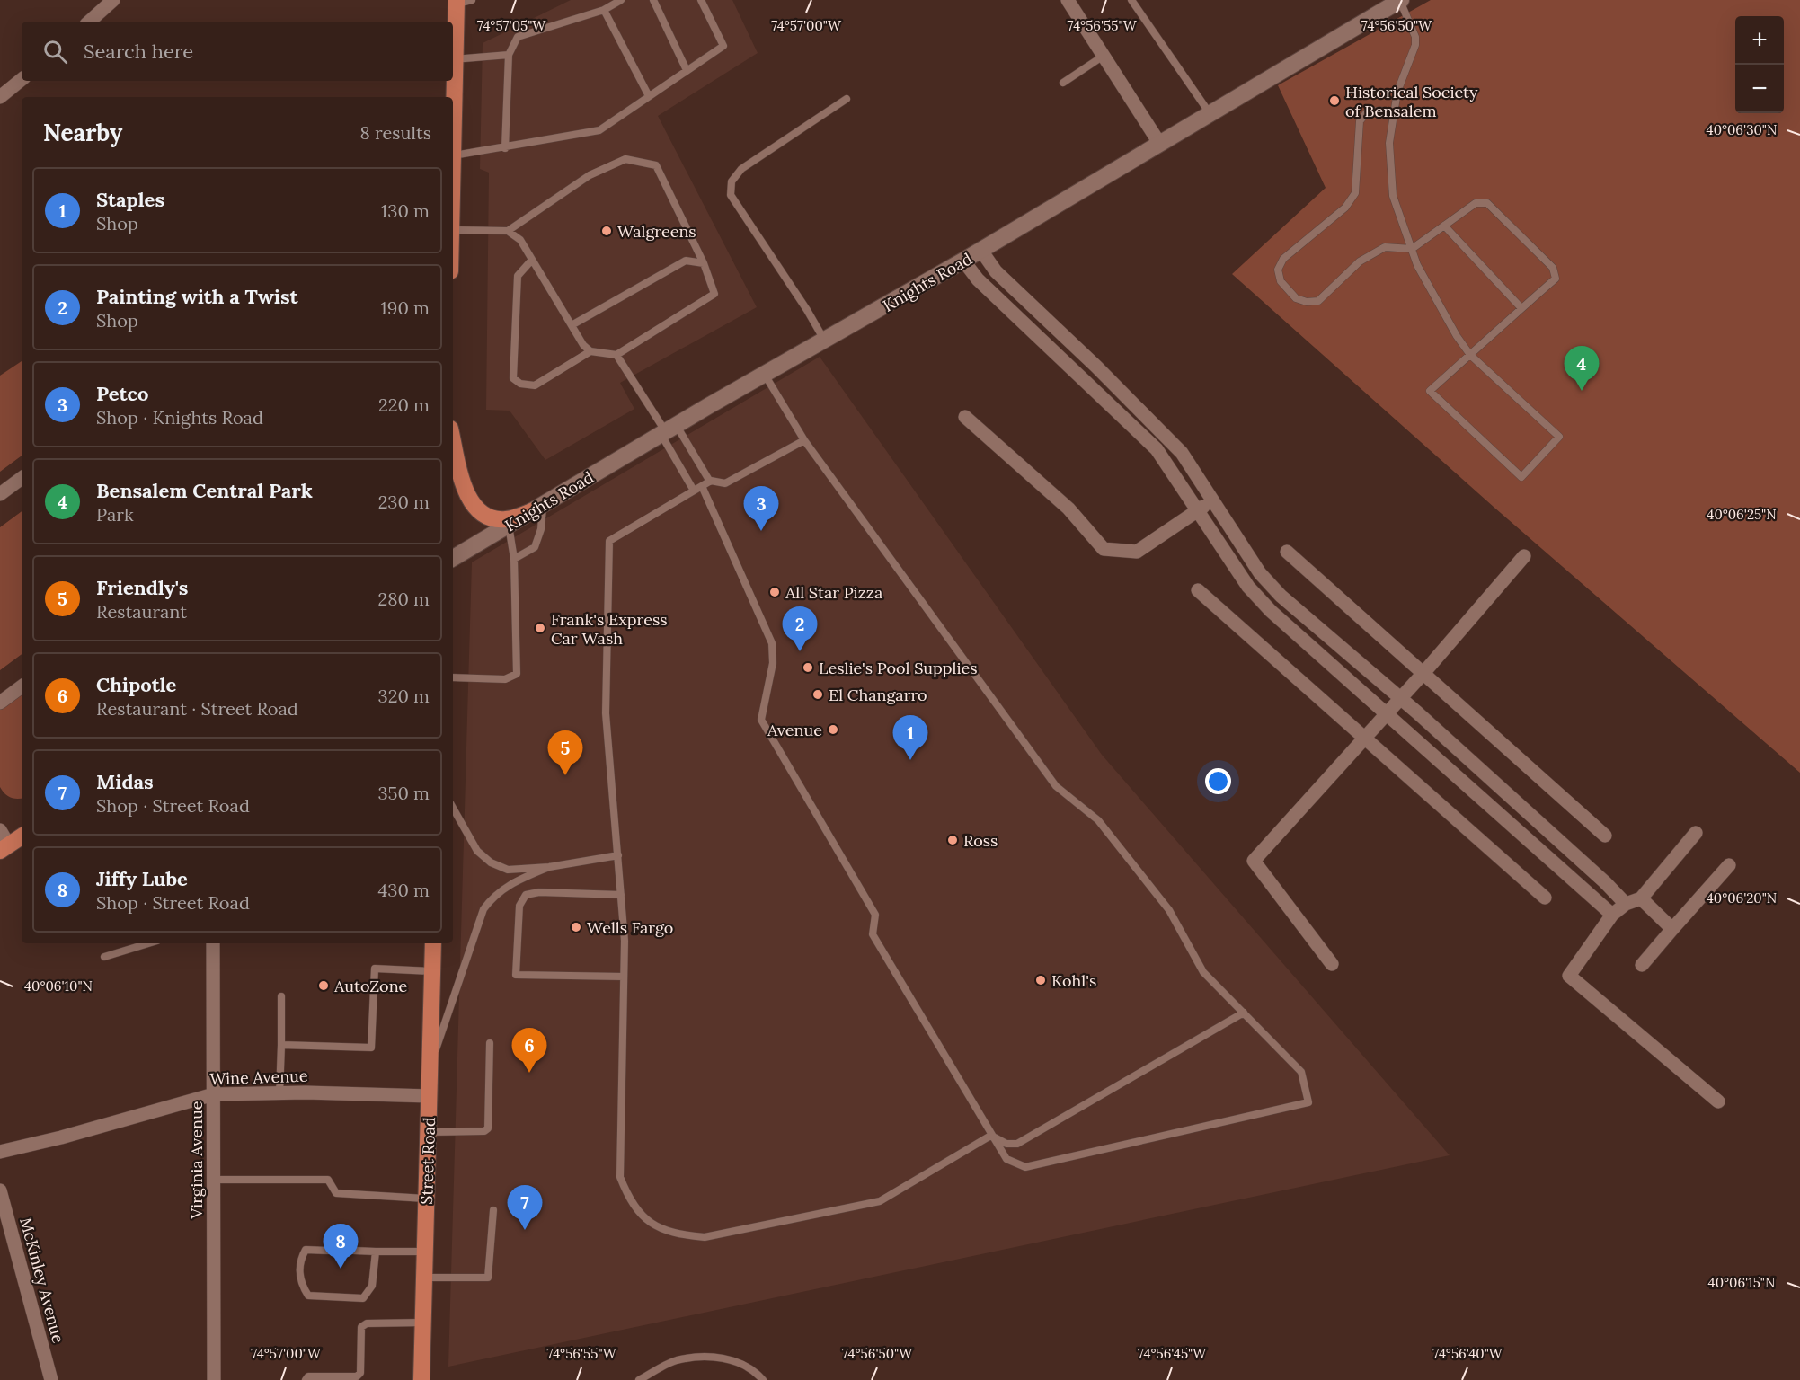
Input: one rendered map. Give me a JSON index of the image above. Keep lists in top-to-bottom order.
{
  "streets": {
    "main road": ["Knights Road", "Street Road"],
    "street": ["Wine Avenue", "Virginia Avenue", "McKinley Avenue"]
  },
  "crossings": [
    ["Wine Avenue", "Virginia Avenue"],
    ["Wine Avenue", "Street Road"]
  ],
  "places": [
    "Historical Society of Bensalem",
    "Walgreens",
    "All Star Pizza",
    "Frank's Express Car Wash",
    "Leslie's Pool Supplies",
    "El Changarro",
    "Avenue",
    "Ross",
    "Wells Fargo",
    "Kohl's",
    "AutoZone"
  ],
  "page": {
    "map_buttons": ["+", "−"],
    "search": "Search here",
    "heading": ["Nearby", "8 results"],
    "list": [
      {
        "mark": "1",
        "name": "Staples",
        "note": "Shop",
        "value": "130 m"
      },
      {
        "mark": "2",
        "name": "Painting with a Twist",
        "note": "Shop",
        "value": "190 m"
      },
      {
        "mark": "3",
        "name": "Petco",
        "note": "Shop · Knights Road",
        "value": "220 m"
      },
      {
        "mark": "4",
        "name": "Bensalem Central Park",
        "note": "Park",
        "value": "230 m"
      },
      {
        "mark": "5",
        "name": "Friendly's",
        "note": "Restaurant",
        "value": "280 m"
      },
      {
        "mark": "6",
        "name": "Chipotle",
        "note": "Restaurant · Street Road",
        "value": "320 m"
      },
      {
        "mark": "7",
        "name": "Midas",
        "note": "Shop · Street Road",
        "value": "350 m"
      },
      {
        "mark": "8",
        "name": "Jiffy Lube",
        "note": "Shop · Street Road",
        "value": "430 m"
      }
    ],
    "pins": [
      "4",
      "3",
      "2",
      "1",
      "5",
      "6",
      "7",
      "8"
    ]
  },
  "coordinates": [
    "74°57'05\"W",
    "74°57'00\"W",
    "74°56'55\"W",
    "74°56'50\"W",
    "40°06'30\"N",
    "40°06'25\"N",
    "40°06'20\"N",
    "40°06'10\"N",
    "40°06'15\"N",
    "74°56'45\"W",
    "74°56'40\"W"
  ]
}
